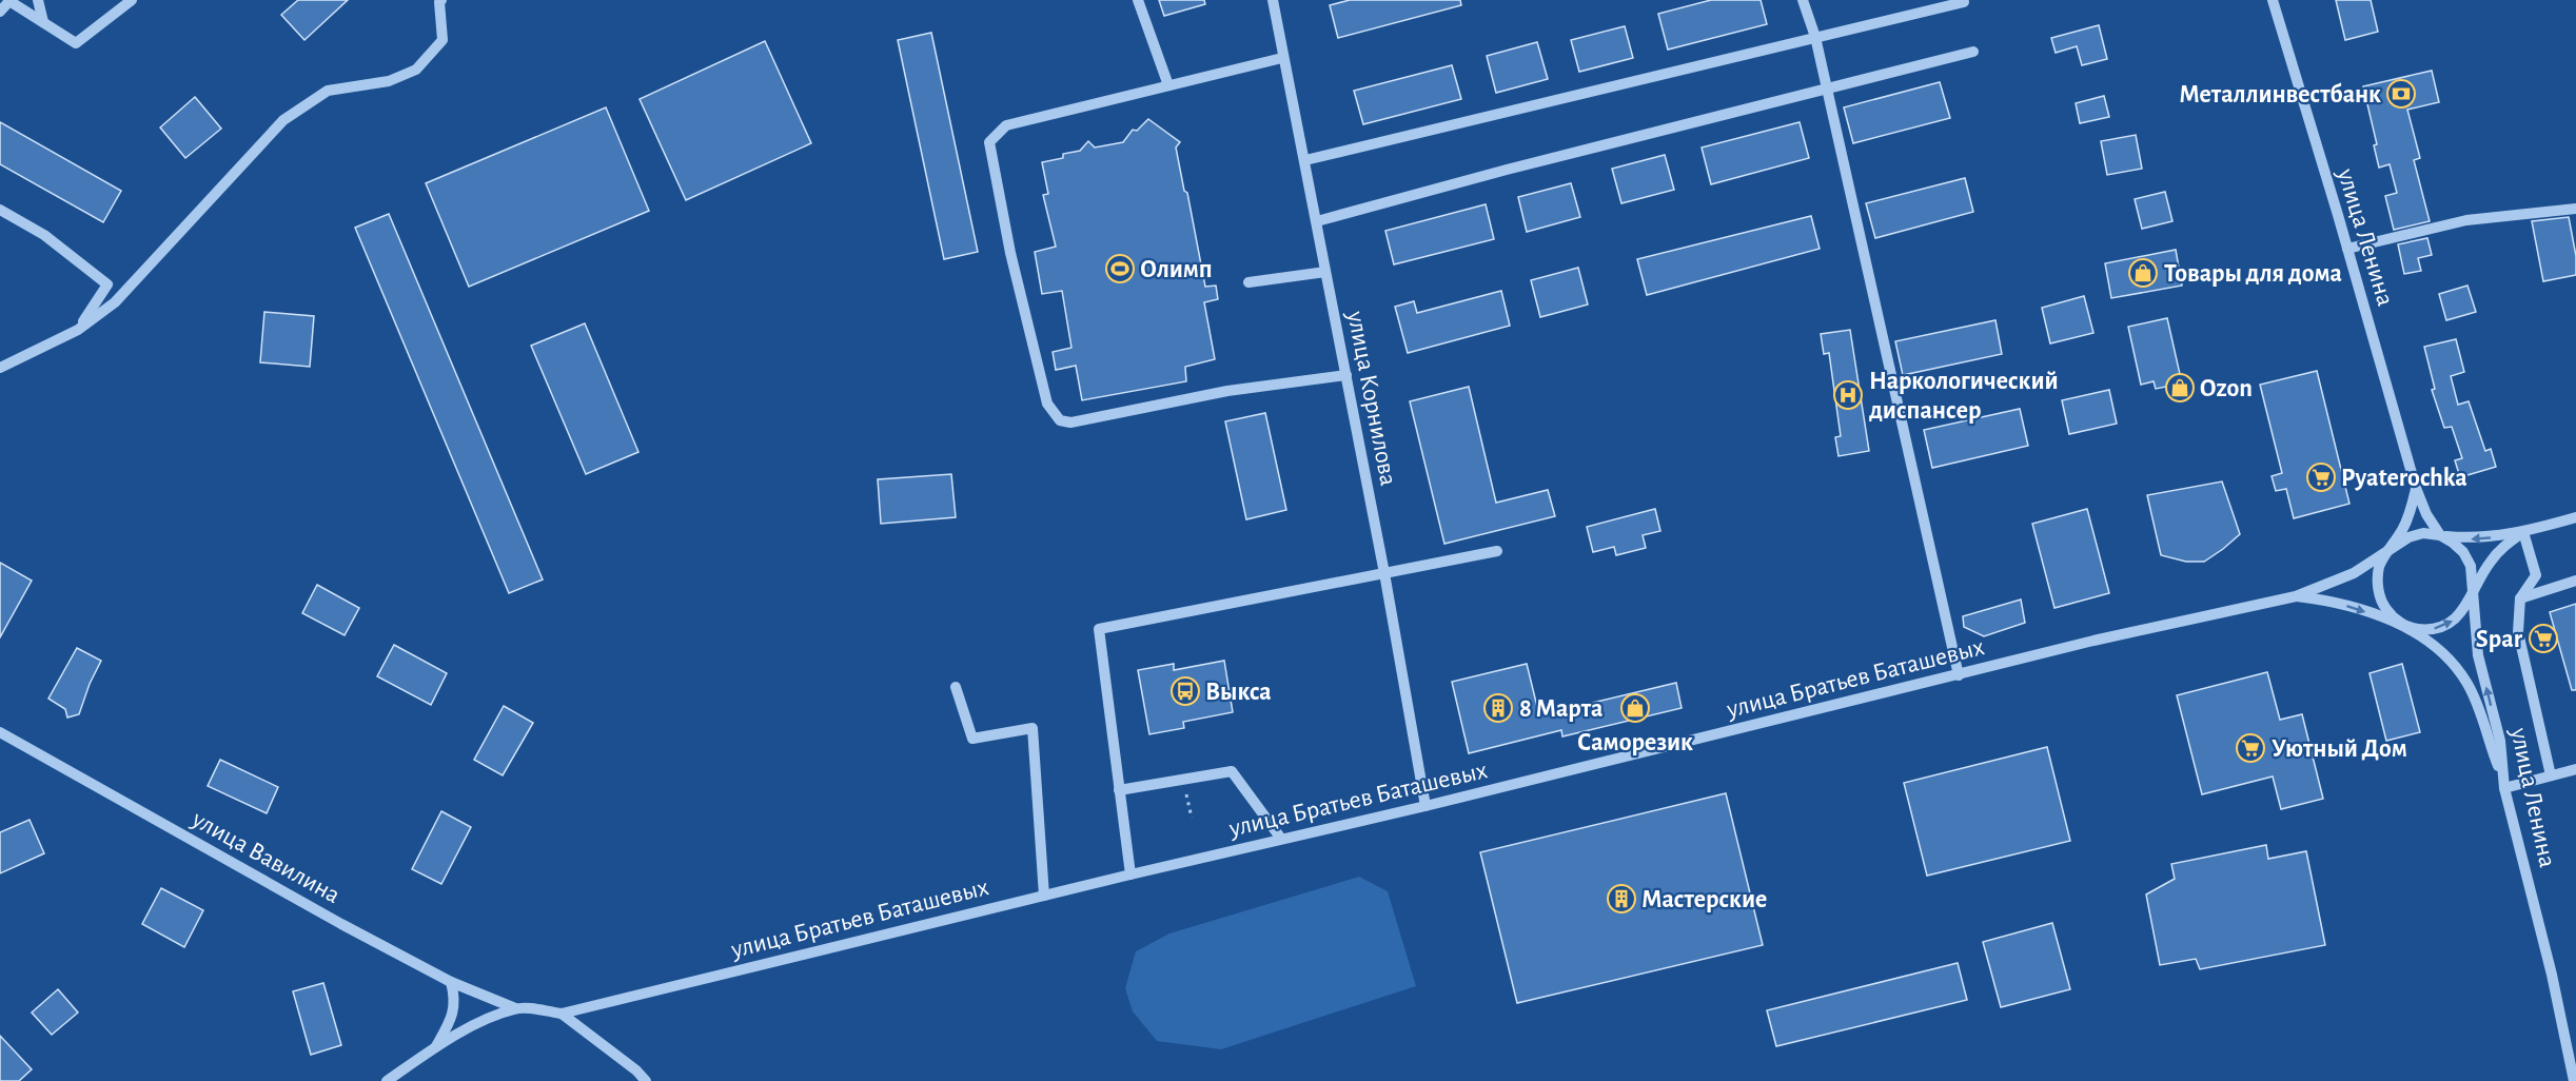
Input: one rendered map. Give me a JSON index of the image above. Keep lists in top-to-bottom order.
{
  "streets": {
    "street": [
      "улица Ленина",
      "улица Корнилова",
      "улица Братьев Баташевых",
      "улица Вавилина"
    ]
  },
  "crossings": [
    ["улица Ленина", "улица Братьев Баташевых"],
    ["улица Корнилова", "улица Братьев Баташевых"],
    ["улица Братьев Баташевых", "улица Вавилина"]
  ],
  "places": {
    "bank": ["Металлинвестбанк"],
    "sports": ["Олимп"],
    "shop": ["Товары для дома", "Ozon", "Саморезик"],
    "hospital": ["Наркологический диспансер"],
    "supermarket": ["Pyaterochka", "Spar", "Уютный Дом"],
    "bus stop": ["Выкса"],
    "building": ["8 Марта", "Мастерские"]
  }
}
